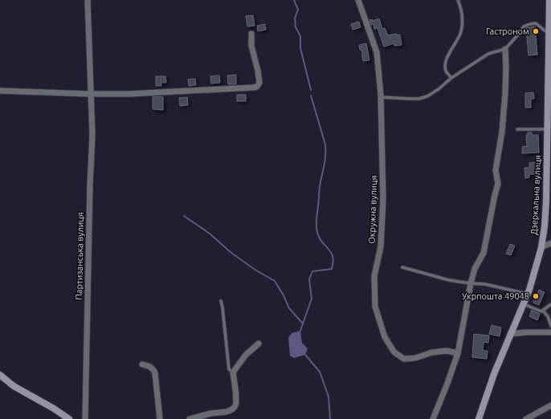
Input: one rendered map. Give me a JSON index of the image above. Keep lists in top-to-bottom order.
{
  "streets": {
    "street": ["Дзеркальна вулиця", "Окружна вулиця", "Партизанська вулиця"]
  },
  "places": ["Гастроном", "Укрпошта 49048"]
}
